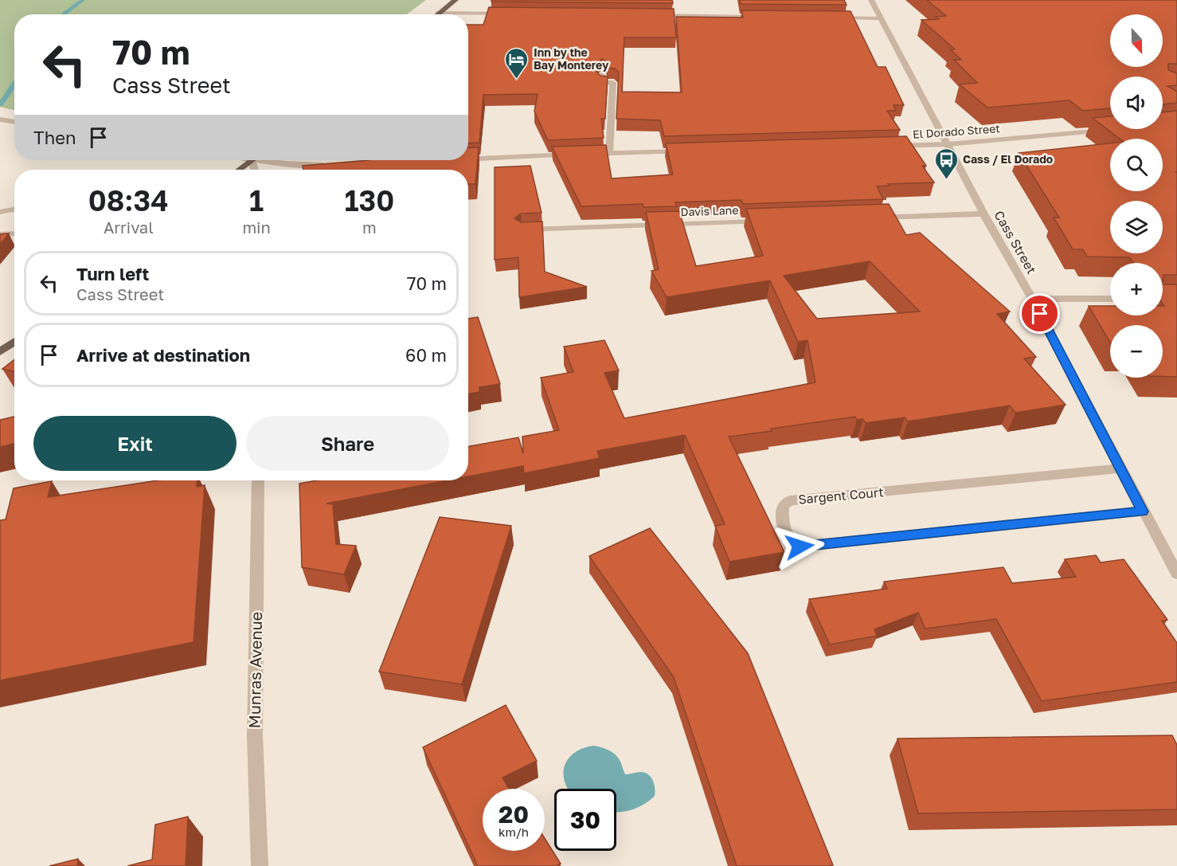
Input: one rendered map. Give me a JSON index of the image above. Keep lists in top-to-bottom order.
{
  "streets": {
    "street": [
      "El Dorado Street",
      "Davis Lane",
      "Cass Street",
      "Sargent Court",
      "Munras Avenue"
    ]
  },
  "crossings": [
    ["El Dorado Street", "Cass Street"],
    ["Cass Street", "Sargent Court"]
  ],
  "places": {
    "hotel": ["Inn by the Bay Monterey"],
    "bus stop": ["Cass / El Dorado"]
  },
  "north": "bottom",
  "page": {
    "map_buttons": ["+", "−"],
    "turn": ["70 m", "Cass Street"],
    "then": "Then",
    "eta": [
      "08:34",
      "Arrival",
      "1",
      "min",
      "130",
      "m"
    ],
    "list": [
      {
        "name": "Turn left",
        "note": "Cass Street",
        "value": "70 m"
      },
      {
        "name": "Arrive at destination",
        "value": "60 m"
      }
    ],
    "buttons": ["Exit", "Share"],
    "speed": "20 km/h",
    "limit": "30"
  }
}
